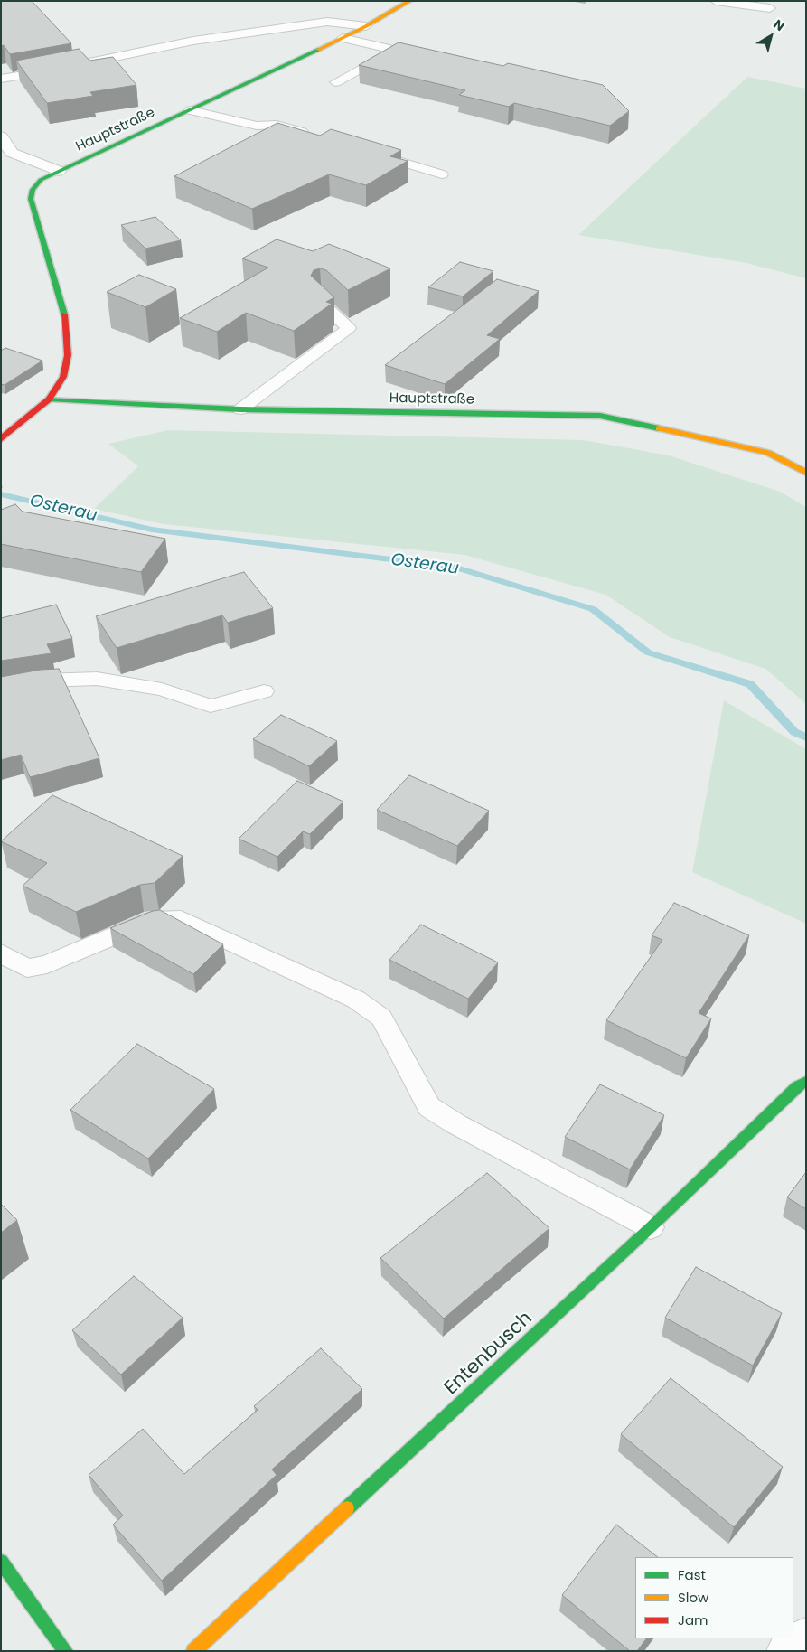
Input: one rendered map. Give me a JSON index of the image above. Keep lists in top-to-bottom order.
{
  "streets": {
    "street": ["Hauptstraße", "Entenbusch"]
  },
  "water": ["Osterau"],
  "legend": ["Fast", "Slow", "Jam"],
  "north": "top right"
}
